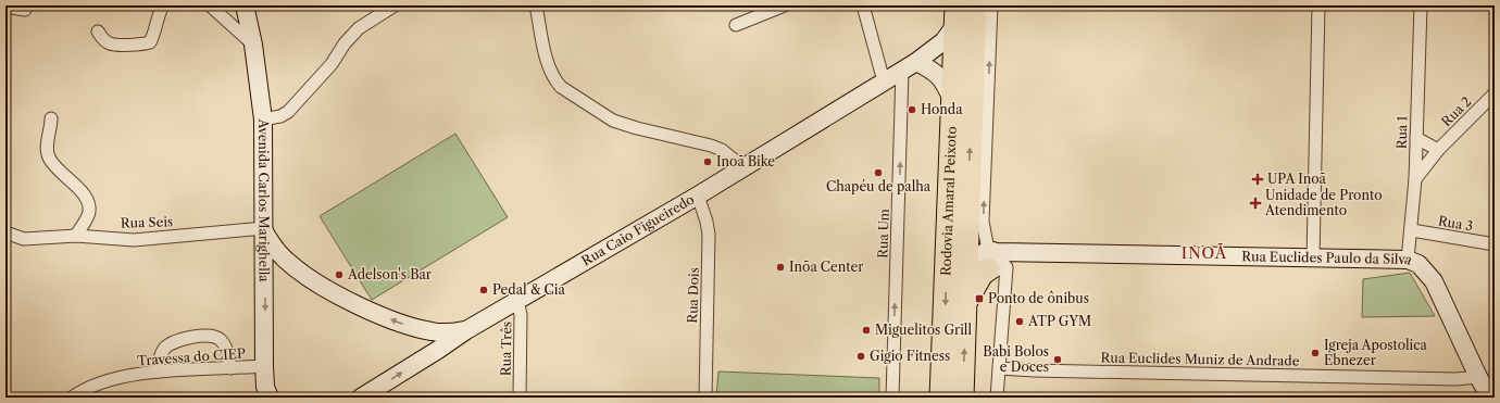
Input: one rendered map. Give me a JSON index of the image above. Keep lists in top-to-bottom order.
{
  "streets": {
    "highway": ["Rodovia Amaral Peixoto"],
    "street": [
      "Rua 2",
      "Rua 1",
      "Avenida Carlos Marighella",
      "Rua Seis",
      "Rua 3",
      "Rua Caio Figueiredo",
      "Rua Um",
      "Rua Euclides Paulo da Silva",
      "Rua Dois",
      "Rua Três",
      "Travessa do CIEP",
      "Rua Euclides Muniz de Andrade"
    ]
  },
  "crossings": [
    ["Rua 2", "Rua 1"],
    ["Rua 1", "Rua 3"],
    ["Rua 1", "Rua Euclides Paulo da Silva"],
    ["Avenida Carlos Marighella", "Rua Seis"],
    ["Avenida Carlos Marighella", "Travessa do CIEP"],
    ["Rodovia Amaral Peixoto", "Rua Caio Figueiredo"],
    ["Rua Caio Figueiredo", "Rua Um"],
    ["Rua Caio Figueiredo", "Rua Dois"],
    ["Rua Caio Figueiredo", "Rua Três"],
    ["Rua Euclides Paulo da Silva", "Rua Euclides Muniz de Andrade"]
  ],
  "districts": ["INOÃ"],
  "places": {
    "other": [
      "Honda",
      "Inoã Bike",
      "Chapéu de palha",
      "Inõa Center",
      "Adelson's Bar",
      "Pedal & Cia",
      "ATP GYM",
      "Miguelitos Grill",
      "Igreja Apostolica Ebnezer",
      "Gigio Fitness",
      "Babi Bolos e Doces"
    ],
    "health": ["UPA Inoã", "Unidade de Pronto Atendimento"],
    "transit": ["Ponto de ônibus"]
  }
}
